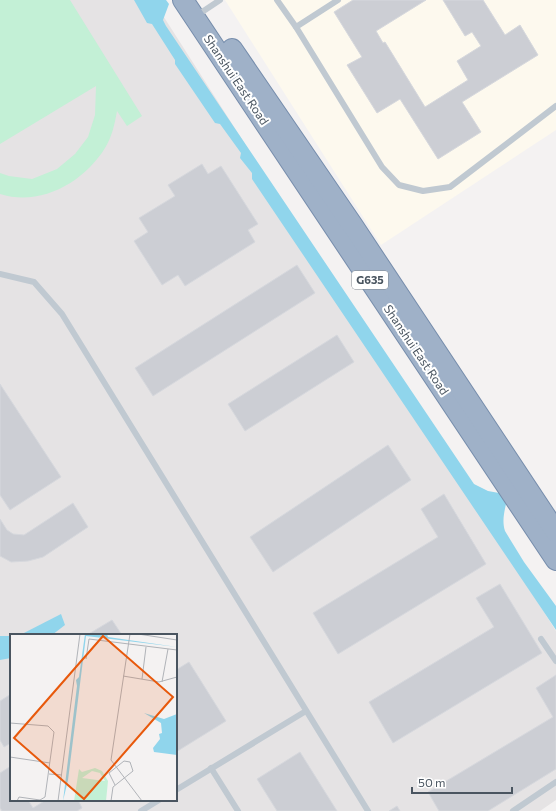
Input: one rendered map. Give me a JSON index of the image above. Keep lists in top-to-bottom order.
{
  "streets": {
    "highway": ["Shanshui East Road", "G635"]
  },
  "scale_bar": "50 m"
}
